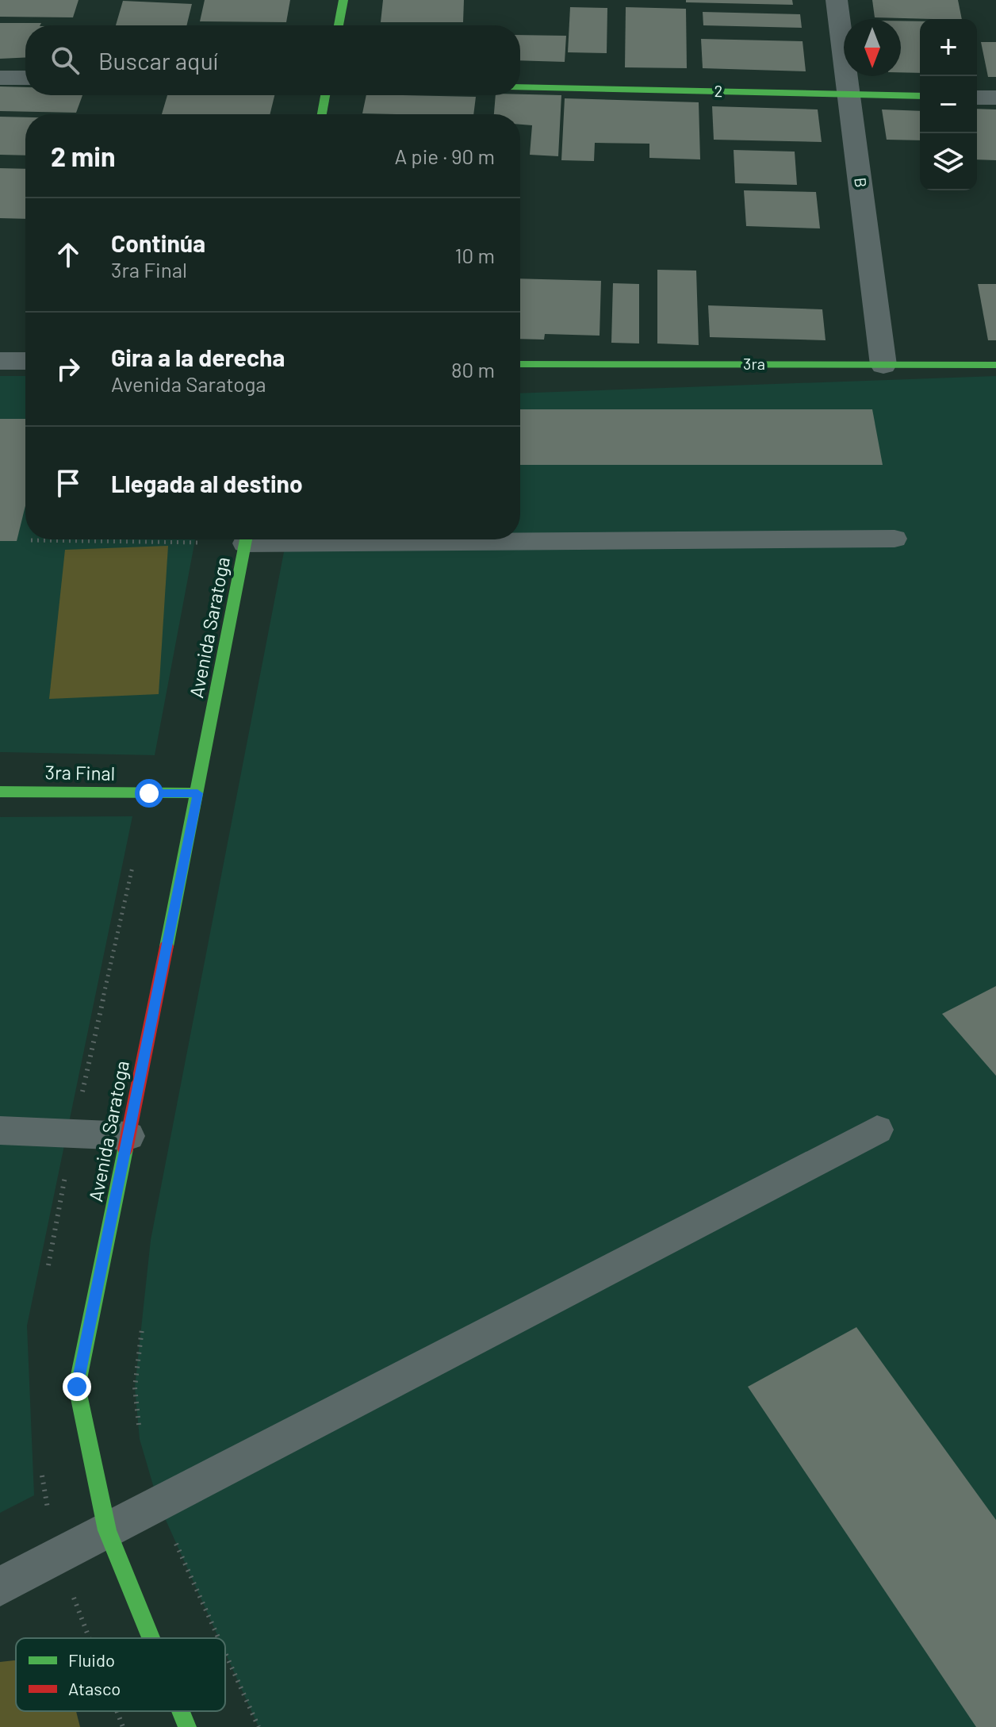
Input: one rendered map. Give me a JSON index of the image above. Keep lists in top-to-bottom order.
{
  "streets": {
    "main road": [
      "2",
      "3ra",
      "Avenida Saratoga",
      "3ra Final"
    ],
    "street": ["B"]
  },
  "crossings": [
    ["2", "B"],
    ["B", "3ra"],
    ["Avenida Saratoga", "3ra Final"]
  ],
  "legend": ["Fluido", "Atasco"],
  "north": "bottom",
  "page": {
    "map_buttons": ["+", "−"],
    "search": "Buscar aquí",
    "heading": ["2 min", "A pie · 90 m"],
    "list": [
      ["Continúa", "3ra Final", "10 m"],
      ["Gira a la derecha", "Avenida Saratoga", "80 m"],
      "Llegada al destino"
    ]
  }
}
